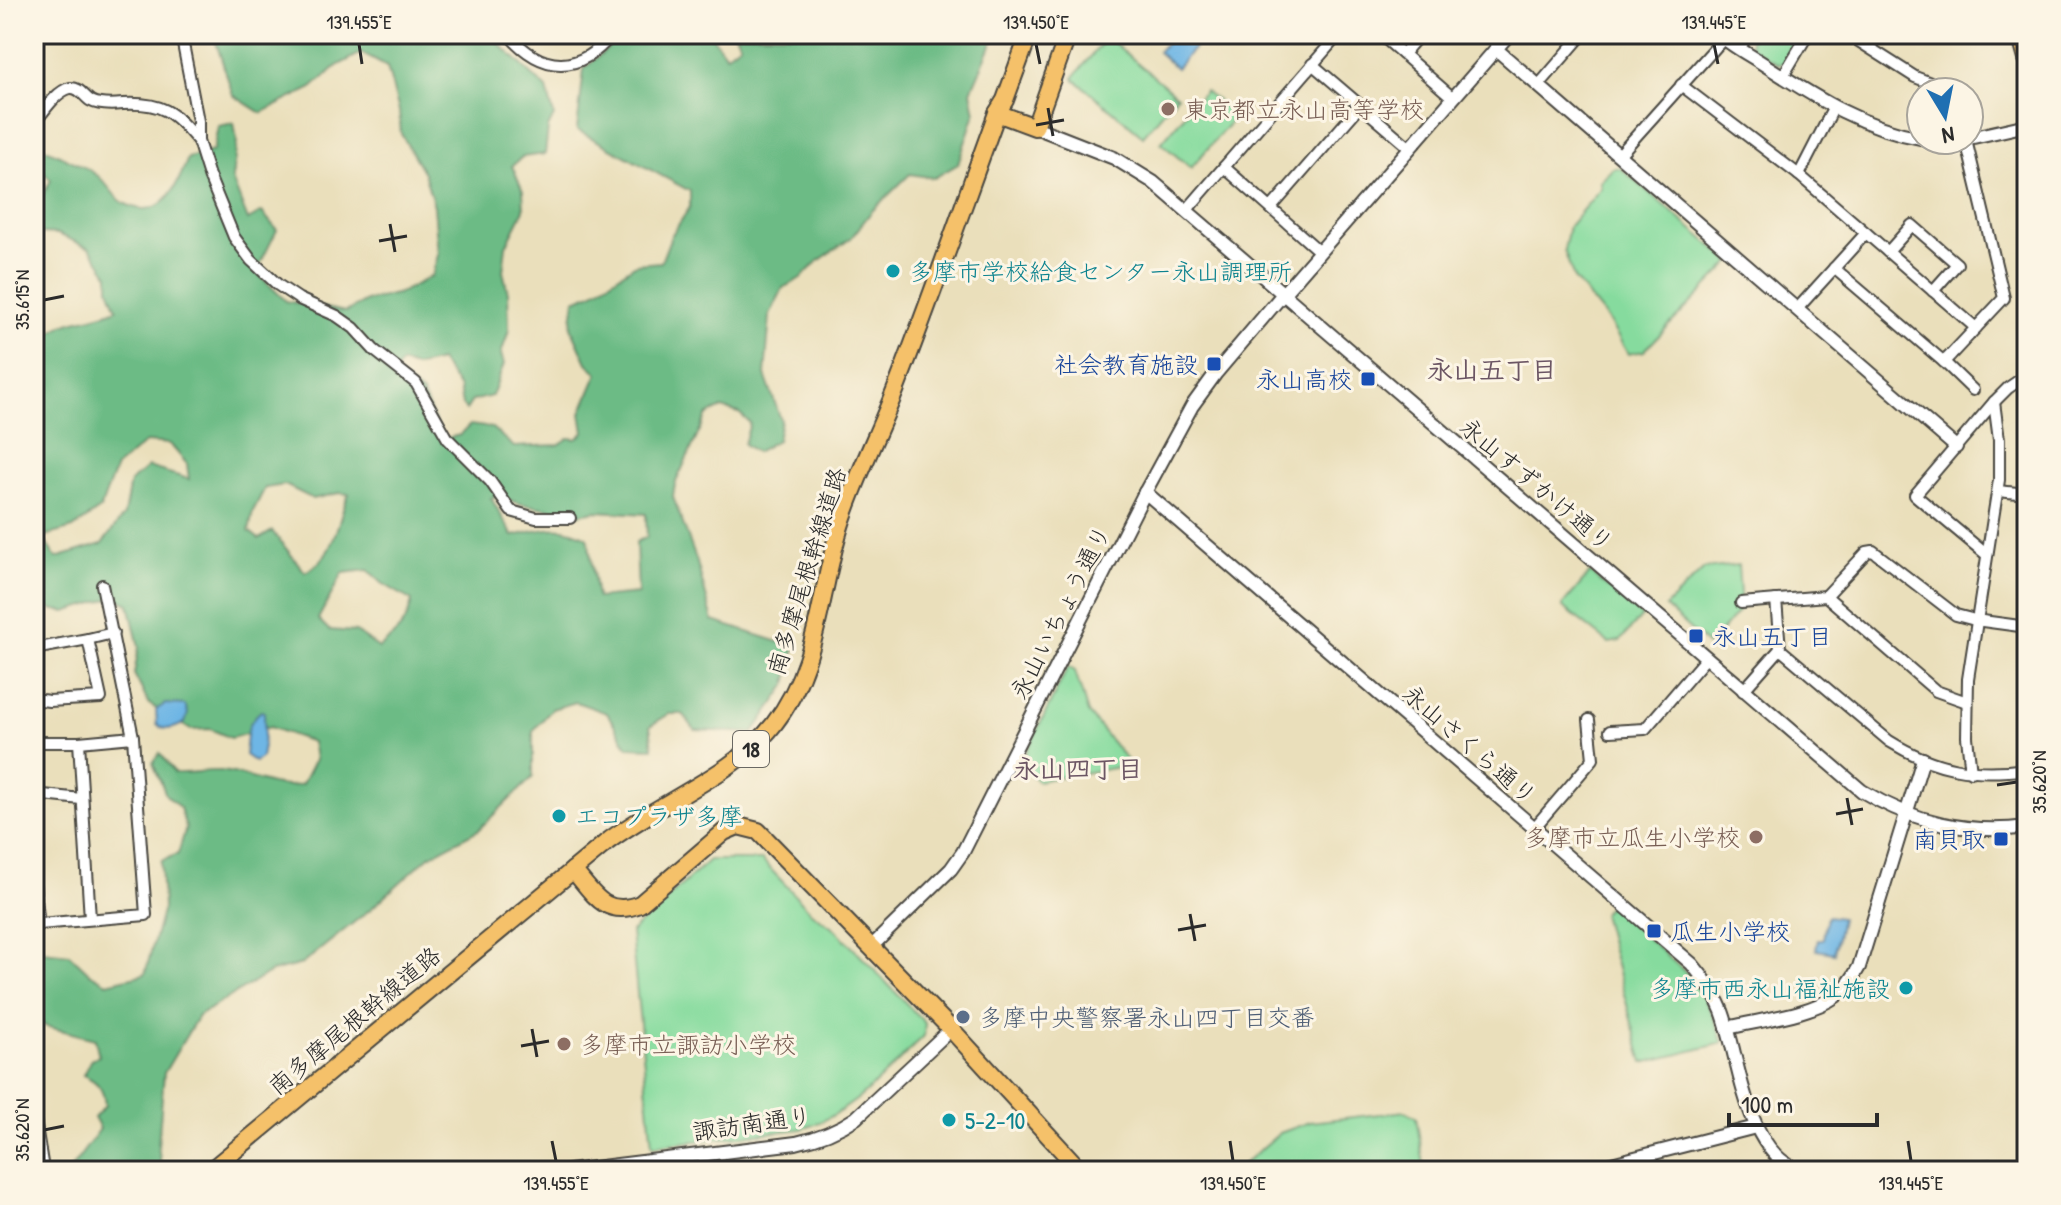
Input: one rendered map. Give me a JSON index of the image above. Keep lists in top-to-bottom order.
{
  "streets": {
    "main road": ["南多摩尾根幹線道路", "18"],
    "street": [
      "永山すずかけ通り",
      "永山いちょう通り",
      "永山さくら通り",
      "諏訪南通り"
    ]
  },
  "crossings": [
    ["永山すずかけ通り", "永山いちょう通り"],
    ["永山いちょう通り", "永山さくら通り"]
  ],
  "districts": ["永山五丁目", "永山四丁目"],
  "places": {
    "other": [
      "東京都立永山高等学校",
      "多摩市学校給食センター永山調理所",
      "エコプラザ多摩",
      "多摩市立瓜生小学校",
      "多摩市西永山福祉施設",
      "多摩中央警察署永山四丁目交番",
      "多摩市立諏訪小学校",
      "5-2-10"
    ],
    "transit": [
      "社会教育施設",
      "永山高校",
      "永山五丁目",
      "南貝取",
      "瓜生小学校"
    ]
  },
  "scale_bar": "100 m",
  "north": "bottom",
  "coordinates": [
    "139.455°E",
    "139.450°E",
    "139.445°E",
    "35.615°N",
    "35.620°N"
  ]
}
